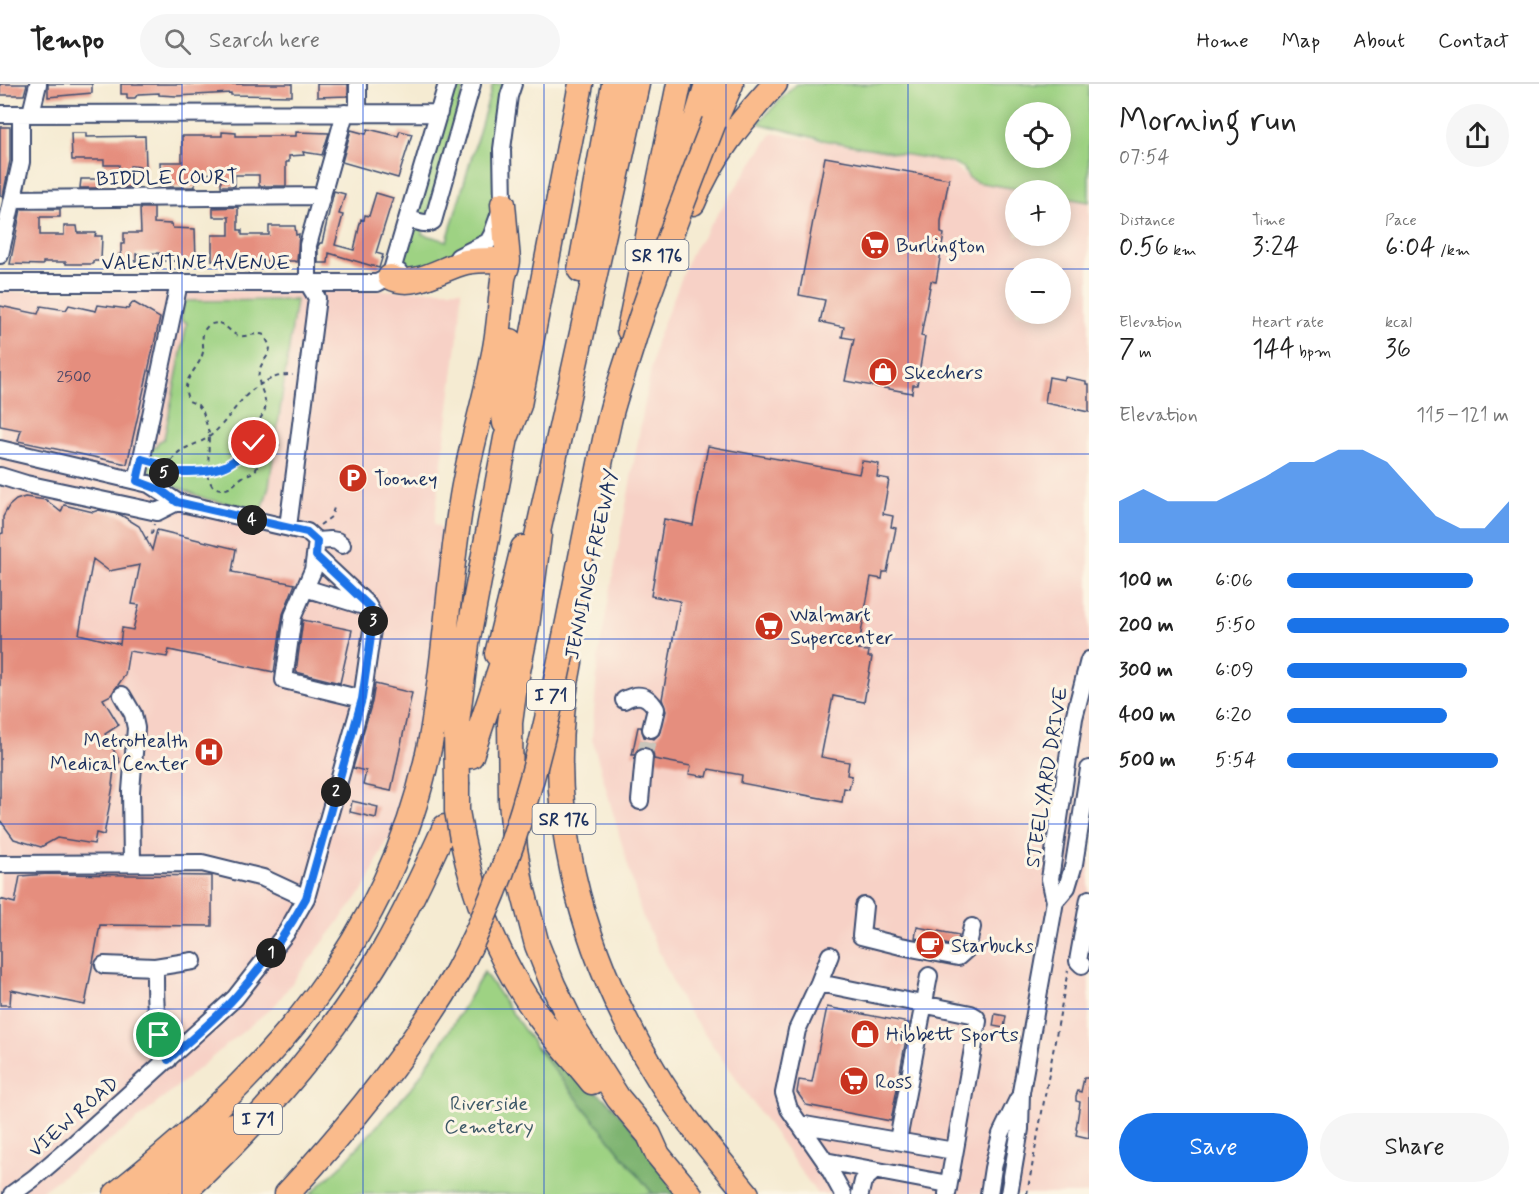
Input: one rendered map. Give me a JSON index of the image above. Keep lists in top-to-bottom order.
{
  "streets": {
    "highway": ["SR 176", "JENNINGS FREEWAY", "I 71"],
    "street": [
      "BIDDLE COURT",
      "VALENTINE AVENUE",
      "STEELYARD DRIVE",
      "VIEW ROAD"
    ]
  },
  "crossings": [
    ["SR 176", "I 71"],
    ["JENNINGS FREEWAY", "I 71"]
  ],
  "parks": ["Riverside Cemetery"],
  "places": {
    "supermarket": ["Burlington", "Walmart Supercenter", "Ross"],
    "shop": ["Skechers", "Hibbett Sports"],
    "parking": ["Toomey"],
    "hospital": ["MetroHealth Medical Center"],
    "cafe": ["Starbucks"]
  },
  "house_numbers": ["2500"],
  "page": {
    "header": "Tempo",
    "search": "Search here",
    "nav": [
      "Home",
      "Map",
      "About",
      "Contact"
    ],
    "heading": ["Morning run", "07:54"],
    "map_buttons": ["+", "−"],
    "stats": [
      ["Distance", "0.56 km"],
      ["Time", "3:24"],
      ["Pace", "6:04 /km"],
      ["Elevation", "7 m"],
      ["Heart rate", "144 bpm"],
      ["kcal", "36"]
    ],
    "chart": ["Elevation", "115–121 m"],
    "pins": [
      "5",
      "4",
      "3",
      "2",
      "1"
    ],
    "list": [
      {
        "name": "100 m",
        "note": "6:06"
      },
      {
        "name": "200 m",
        "note": "5:50"
      },
      {
        "name": "300 m",
        "note": "6:09"
      },
      {
        "name": "400 m",
        "note": "6:20"
      },
      {
        "name": "500 m",
        "note": "5:54"
      }
    ],
    "buttons": ["Save", "Share"]
  }
}
